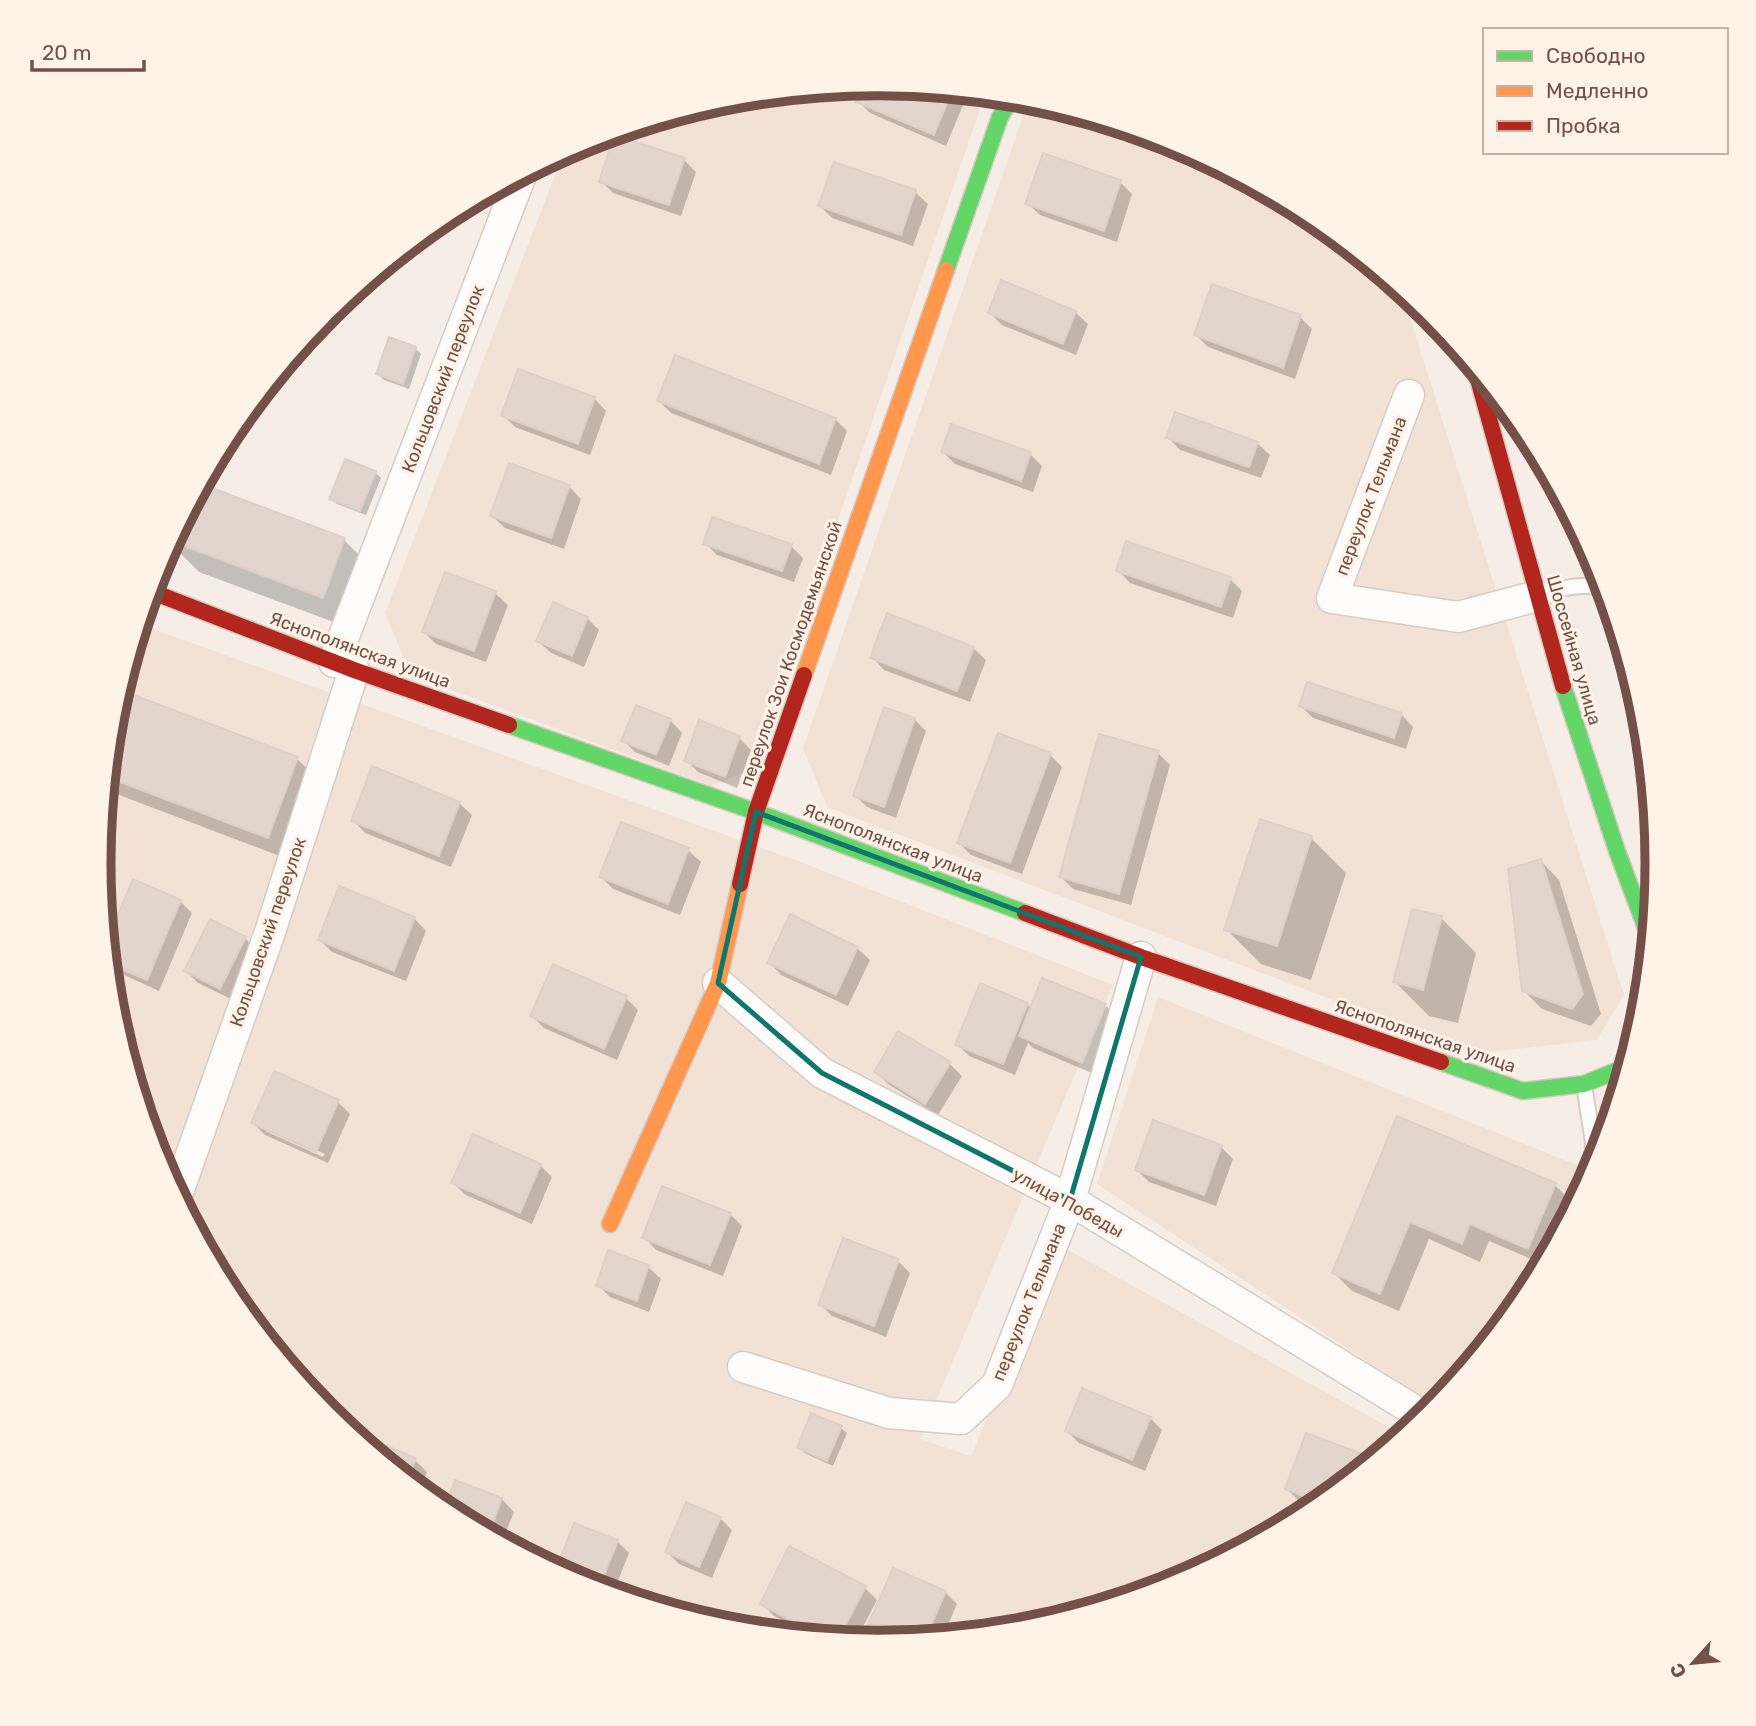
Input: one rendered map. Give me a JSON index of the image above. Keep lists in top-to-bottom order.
{
  "streets": {
    "street": [
      "Кольцовский переулок",
      "переулок Тельмана",
      "Яснополянская улица",
      "Шоссейная улица",
      "переулок Зои Космодемьянской",
      "улица Победы"
    ]
  },
  "crossings": [
    ["Кольцовский переулок", "Яснополянская улица"],
    ["переулок Тельмана", "Яснополянская улица"],
    ["переулок Тельмана", "Шоссейная улица"],
    ["переулок Тельмана", "улица Победы"],
    ["Яснополянская улица", "переулок Зои Космодемьянской"],
    ["переулок Зои Космодемьянской", "улица Победы"]
  ],
  "legend": ["Свободно", "Медленно", "Пробка"],
  "scale_bar": "20 m",
  "north": "bottom left"
}
